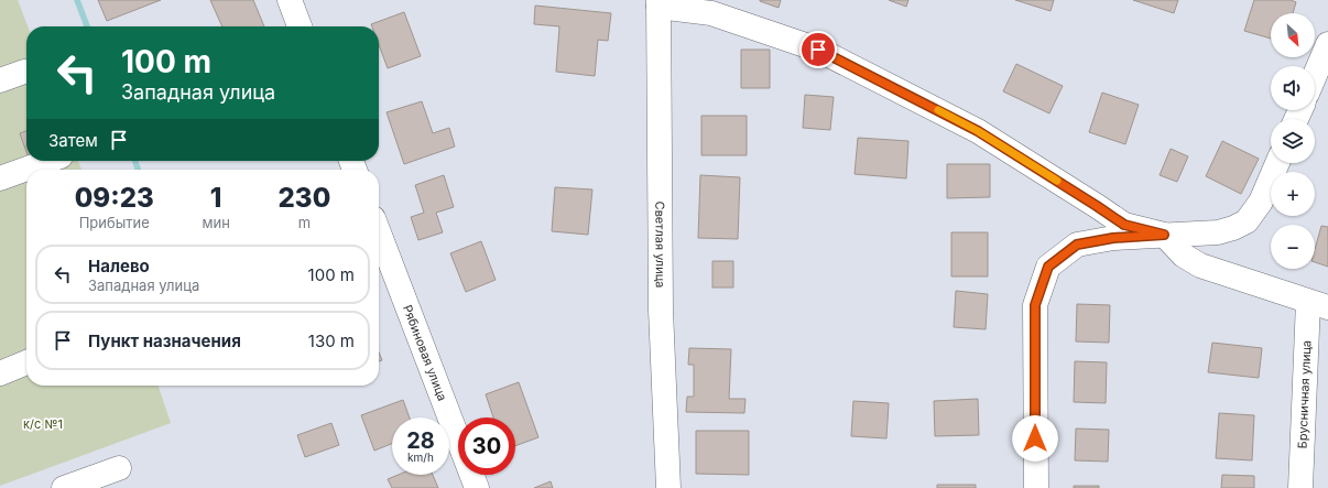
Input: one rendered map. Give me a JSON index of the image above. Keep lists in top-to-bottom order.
{
  "streets": {
    "street": ["Светлая улица", "Рябиновая улица", "Брусничная улица"]
  },
  "parks": ["к/с №1"],
  "north": "bottom right",
  "page": {
    "map_buttons": ["+", "−"],
    "turn": ["100 m", "Западная улица"],
    "then": "Затем",
    "eta": [
      "09:23",
      "Прибытие",
      "1",
      "мин",
      "230",
      "m"
    ],
    "list": [
      {
        "name": "Налево",
        "note": "Западная улица",
        "value": "100 m"
      },
      {
        "name": "Пункт назначения",
        "value": "130 m"
      }
    ],
    "speed": "28 km/h",
    "limit": "30"
  }
}
